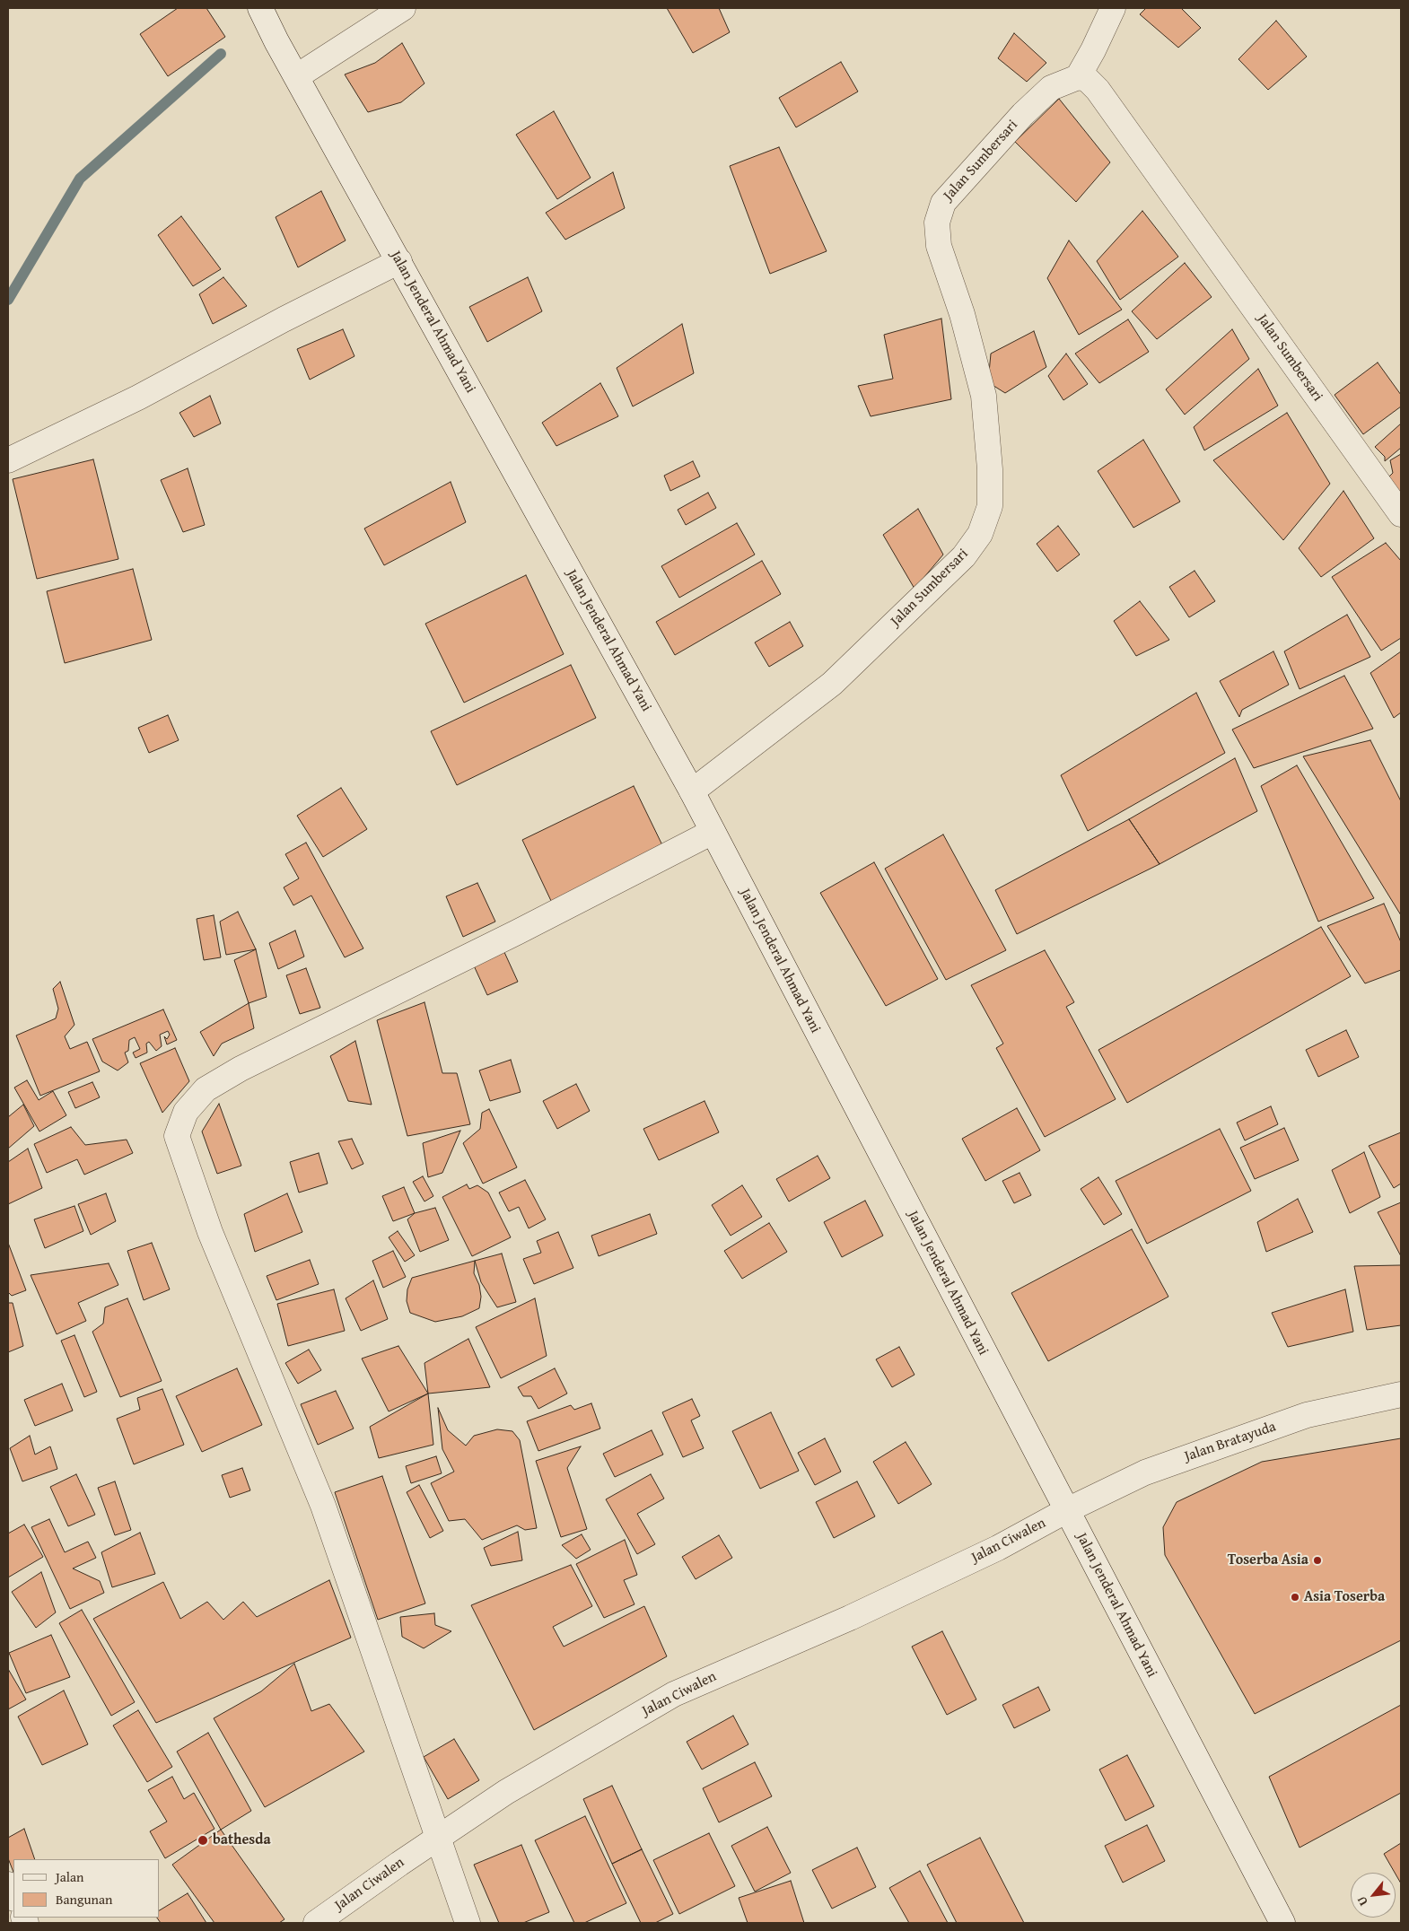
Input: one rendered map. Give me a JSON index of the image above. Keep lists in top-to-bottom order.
{
  "streets": {
    "street": [
      "Jalan Sumbersari",
      "Jalan Jenderal Ahmad Yani",
      "Jalan Bratayuda",
      "Jalan Ciwalen"
    ]
  },
  "crossings": [
    ["Jalan Sumbersari", "Jalan Jenderal Ahmad Yani"],
    ["Jalan Jenderal Ahmad Yani", "Jalan Bratayuda"],
    ["Jalan Jenderal Ahmad Yani", "Jalan Ciwalen"],
    ["Jalan Bratayuda", "Jalan Ciwalen"]
  ],
  "places": ["Toserba Asia", "Asia Toserba", "bathesda"],
  "legend": ["Jalan", "Bangunan"],
  "north": "bottom left"
}
